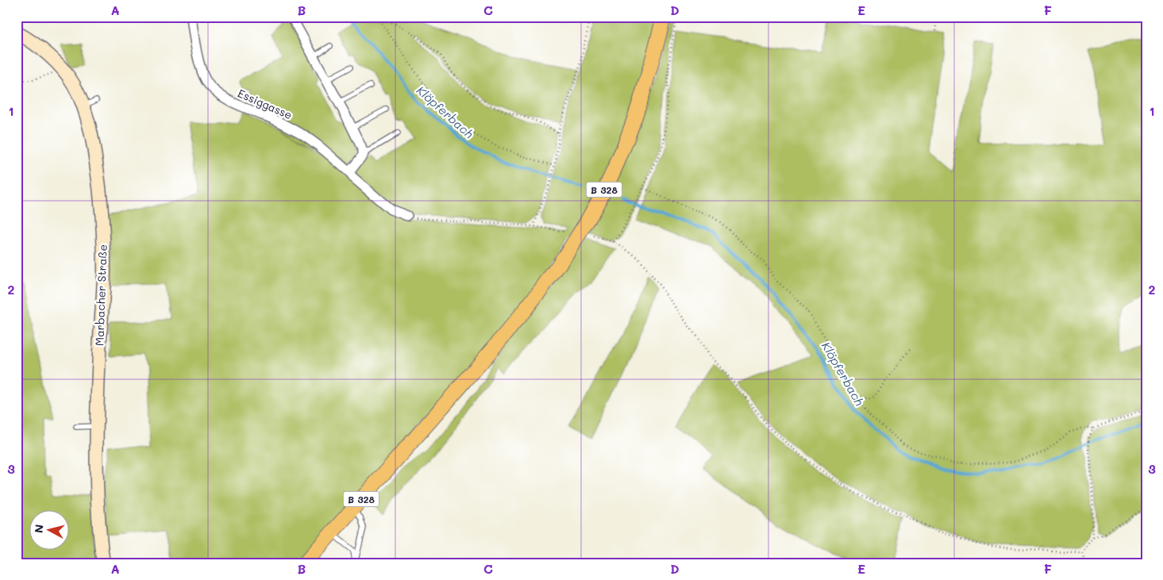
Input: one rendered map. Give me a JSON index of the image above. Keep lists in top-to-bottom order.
{
  "streets": {
    "main road": ["B 328"],
    "street": ["Essiggasse", "Marbacher Straße"]
  },
  "water": ["Klöpferbach"],
  "north": "left",
  "grid": {
    "columns": [
      "A",
      "B",
      "C",
      "D",
      "E",
      "F"
    ],
    "rows": ["1", "2", "3"]
  }
}
